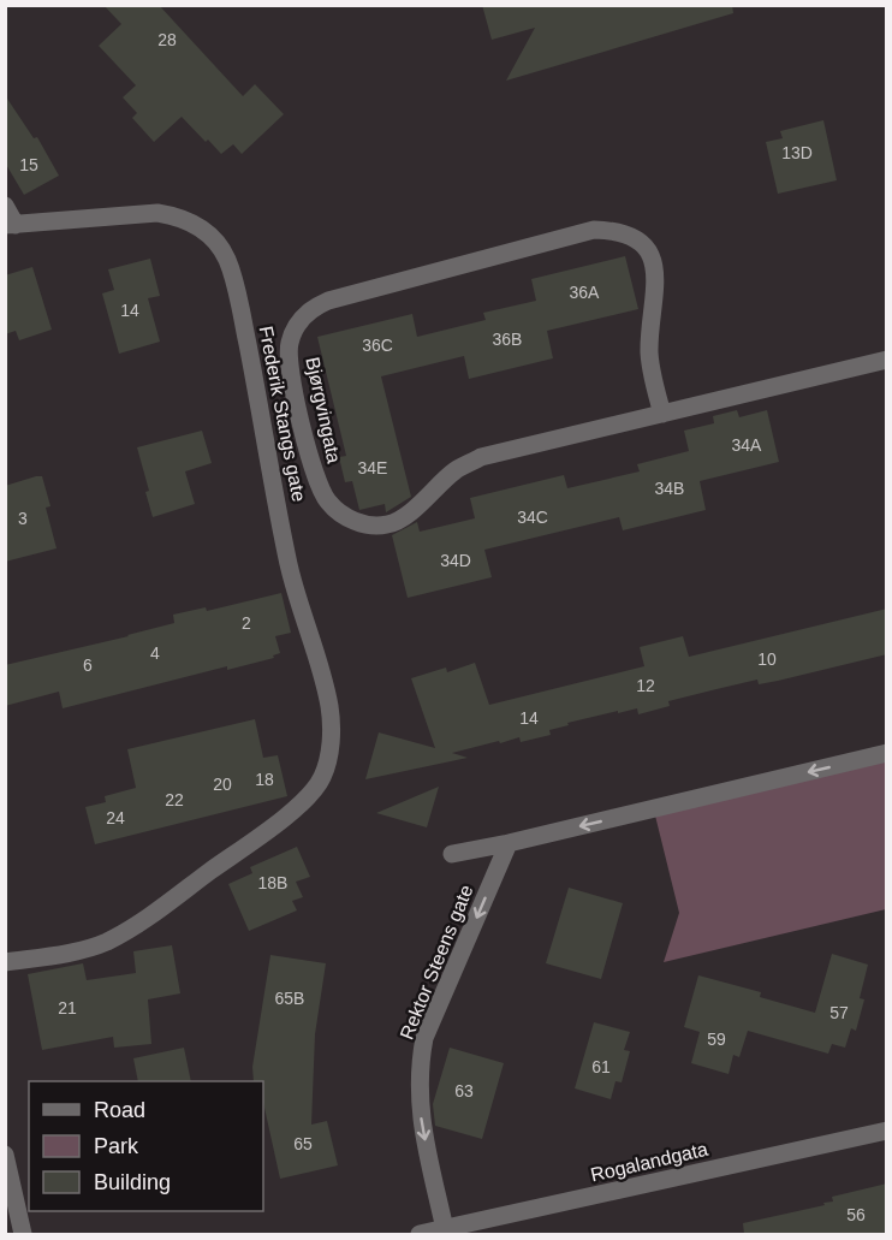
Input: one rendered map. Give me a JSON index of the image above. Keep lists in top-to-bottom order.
{
  "streets": {
    "street": [
      "Bjørgvingata",
      "Frederik Stangs gate",
      "Rektor Steens gate",
      "Rogalandgata"
    ]
  },
  "crossings": [
    ["Rektor Steens gate", "Rogalandgata"]
  ],
  "one_way": ["Rektor Steens gate"],
  "house_numbers": [
    "28",
    "13D",
    "15",
    "36A",
    "14",
    "36B",
    "36C",
    "34A",
    "34E",
    "34B",
    "34C",
    "3",
    "34D",
    "2",
    "4",
    "10",
    "6",
    "12",
    "14",
    "18",
    "20",
    "22",
    "24",
    "18B",
    "65B",
    "21",
    "57",
    "59",
    "61",
    "63",
    "65",
    "56"
  ],
  "legend": ["Road", "Park", "Building"]
}
